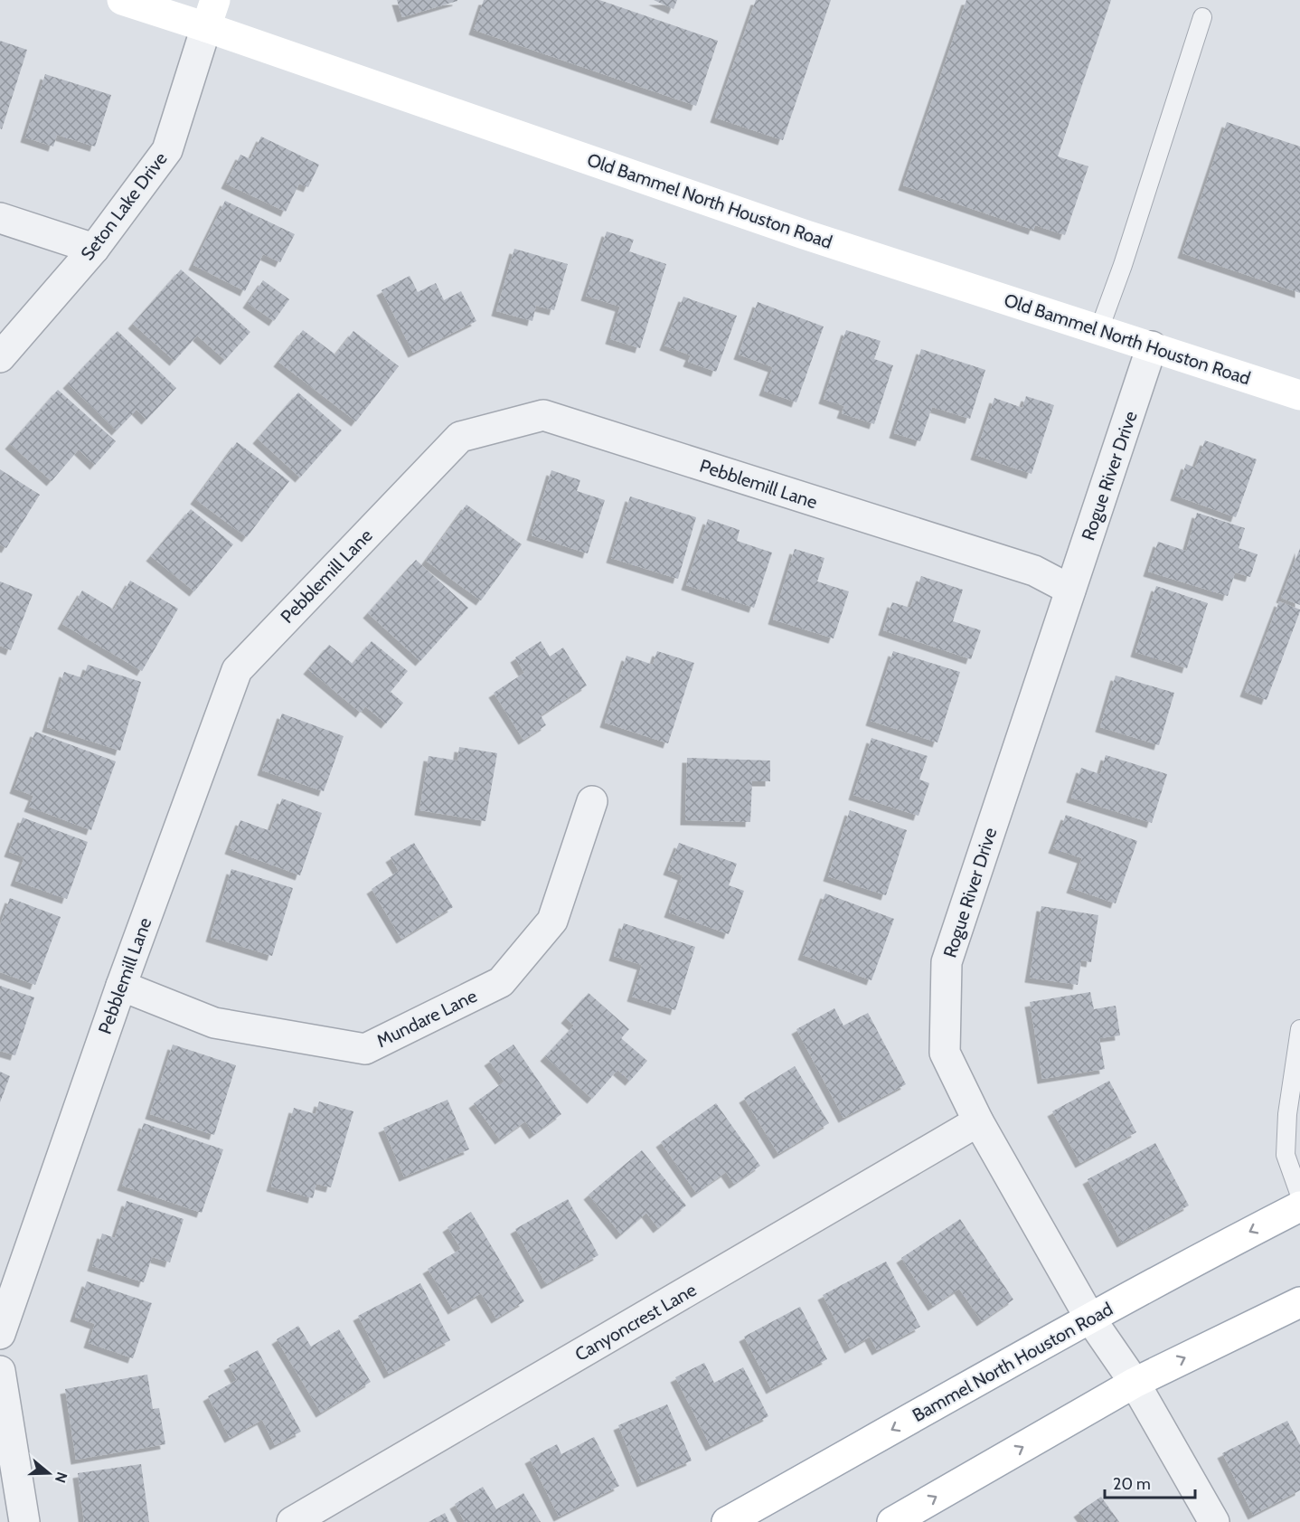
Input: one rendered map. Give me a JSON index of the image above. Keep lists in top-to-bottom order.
{
  "streets": {
    "street": [
      "Old Bammel North Houston Road",
      "Seton Lake Drive",
      "Rogue River Drive",
      "Pebblemill Lane",
      "Mundare Lane",
      "Canyoncrest Lane",
      "Bammel North Houston Road"
    ]
  },
  "crossings": [
    ["Old Bammel North Houston Road", "Seton Lake Drive"],
    ["Old Bammel North Houston Road", "Rogue River Drive"],
    ["Rogue River Drive", "Pebblemill Lane"],
    ["Rogue River Drive", "Canyoncrest Lane"],
    ["Rogue River Drive", "Bammel North Houston Road"],
    ["Pebblemill Lane", "Mundare Lane"]
  ],
  "scale_bar": "20 m",
  "north": "right"
}
